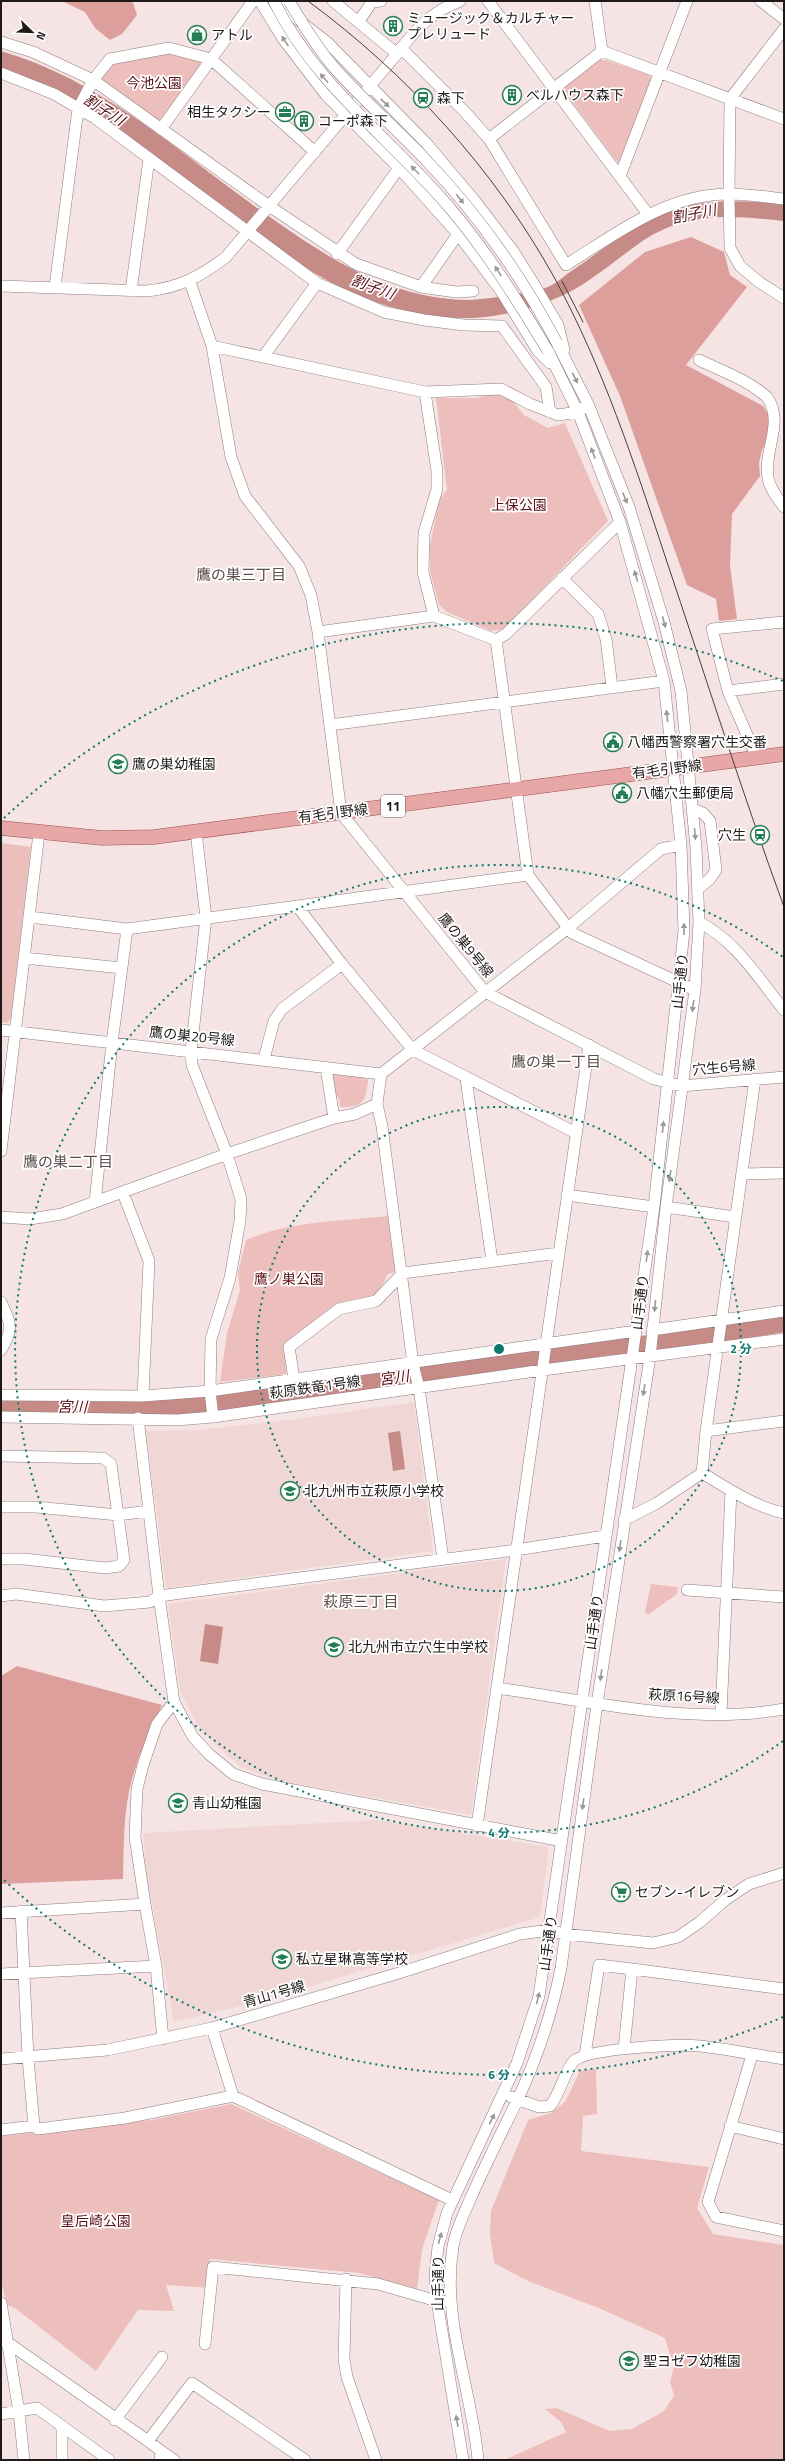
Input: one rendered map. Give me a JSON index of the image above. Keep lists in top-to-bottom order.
{
  "streets": {
    "main road": ["有毛引野線", "11"],
    "street": [
      "鷹の巣9号線",
      "山手通り",
      "鷹の巣20号線",
      "穴生6号線",
      "萩原鉄竜1号線",
      "萩原16号線",
      "青山1号線"
    ]
  },
  "crossings": [
    ["有毛引野線", "鷹の巣9号線"],
    ["有毛引野線", "山手通り"],
    ["鷹の巣9号線", "山手通り"],
    ["鷹の巣9号線", "穴生6号線"],
    ["山手通り", "穴生6号線"],
    ["山手通り", "萩原鉄竜1号線"],
    ["山手通り", "萩原16号線"],
    ["山手通り", "青山1号線"]
  ],
  "districts": [
    "鷹の巣三丁目",
    "鷹の巣一丁目",
    "鷹の巣二丁目",
    "萩原三丁目"
  ],
  "water": ["割子川", "宮川"],
  "parks": [
    "今池公園",
    "上保公園",
    "鷹ノ巣公園",
    "皇后崎公園"
  ],
  "places": {
    "building": ["ミュージック＆カルチャー プレリュード", "ベルハウス森下", "コーポ森下"],
    "shop": ["アトル"],
    "station": ["森下", "穴生"],
    "office": ["相生タクシー"],
    "public building": ["八幡西警察署穴生交番", "八幡穴生郵便局"],
    "school or university": [
      "鷹の巣幼稚園",
      "北九州市立萩原小学校",
      "北九州市立穴生中学校",
      "青山幼稚園",
      "私立星琳高等学校",
      "聖ヨゼフ幼稚園"
    ],
    "supermarket": ["セブン-イレブン"]
  },
  "north": "bottom right",
  "rings": ["2 分", "4 分", "6 分"]
}
